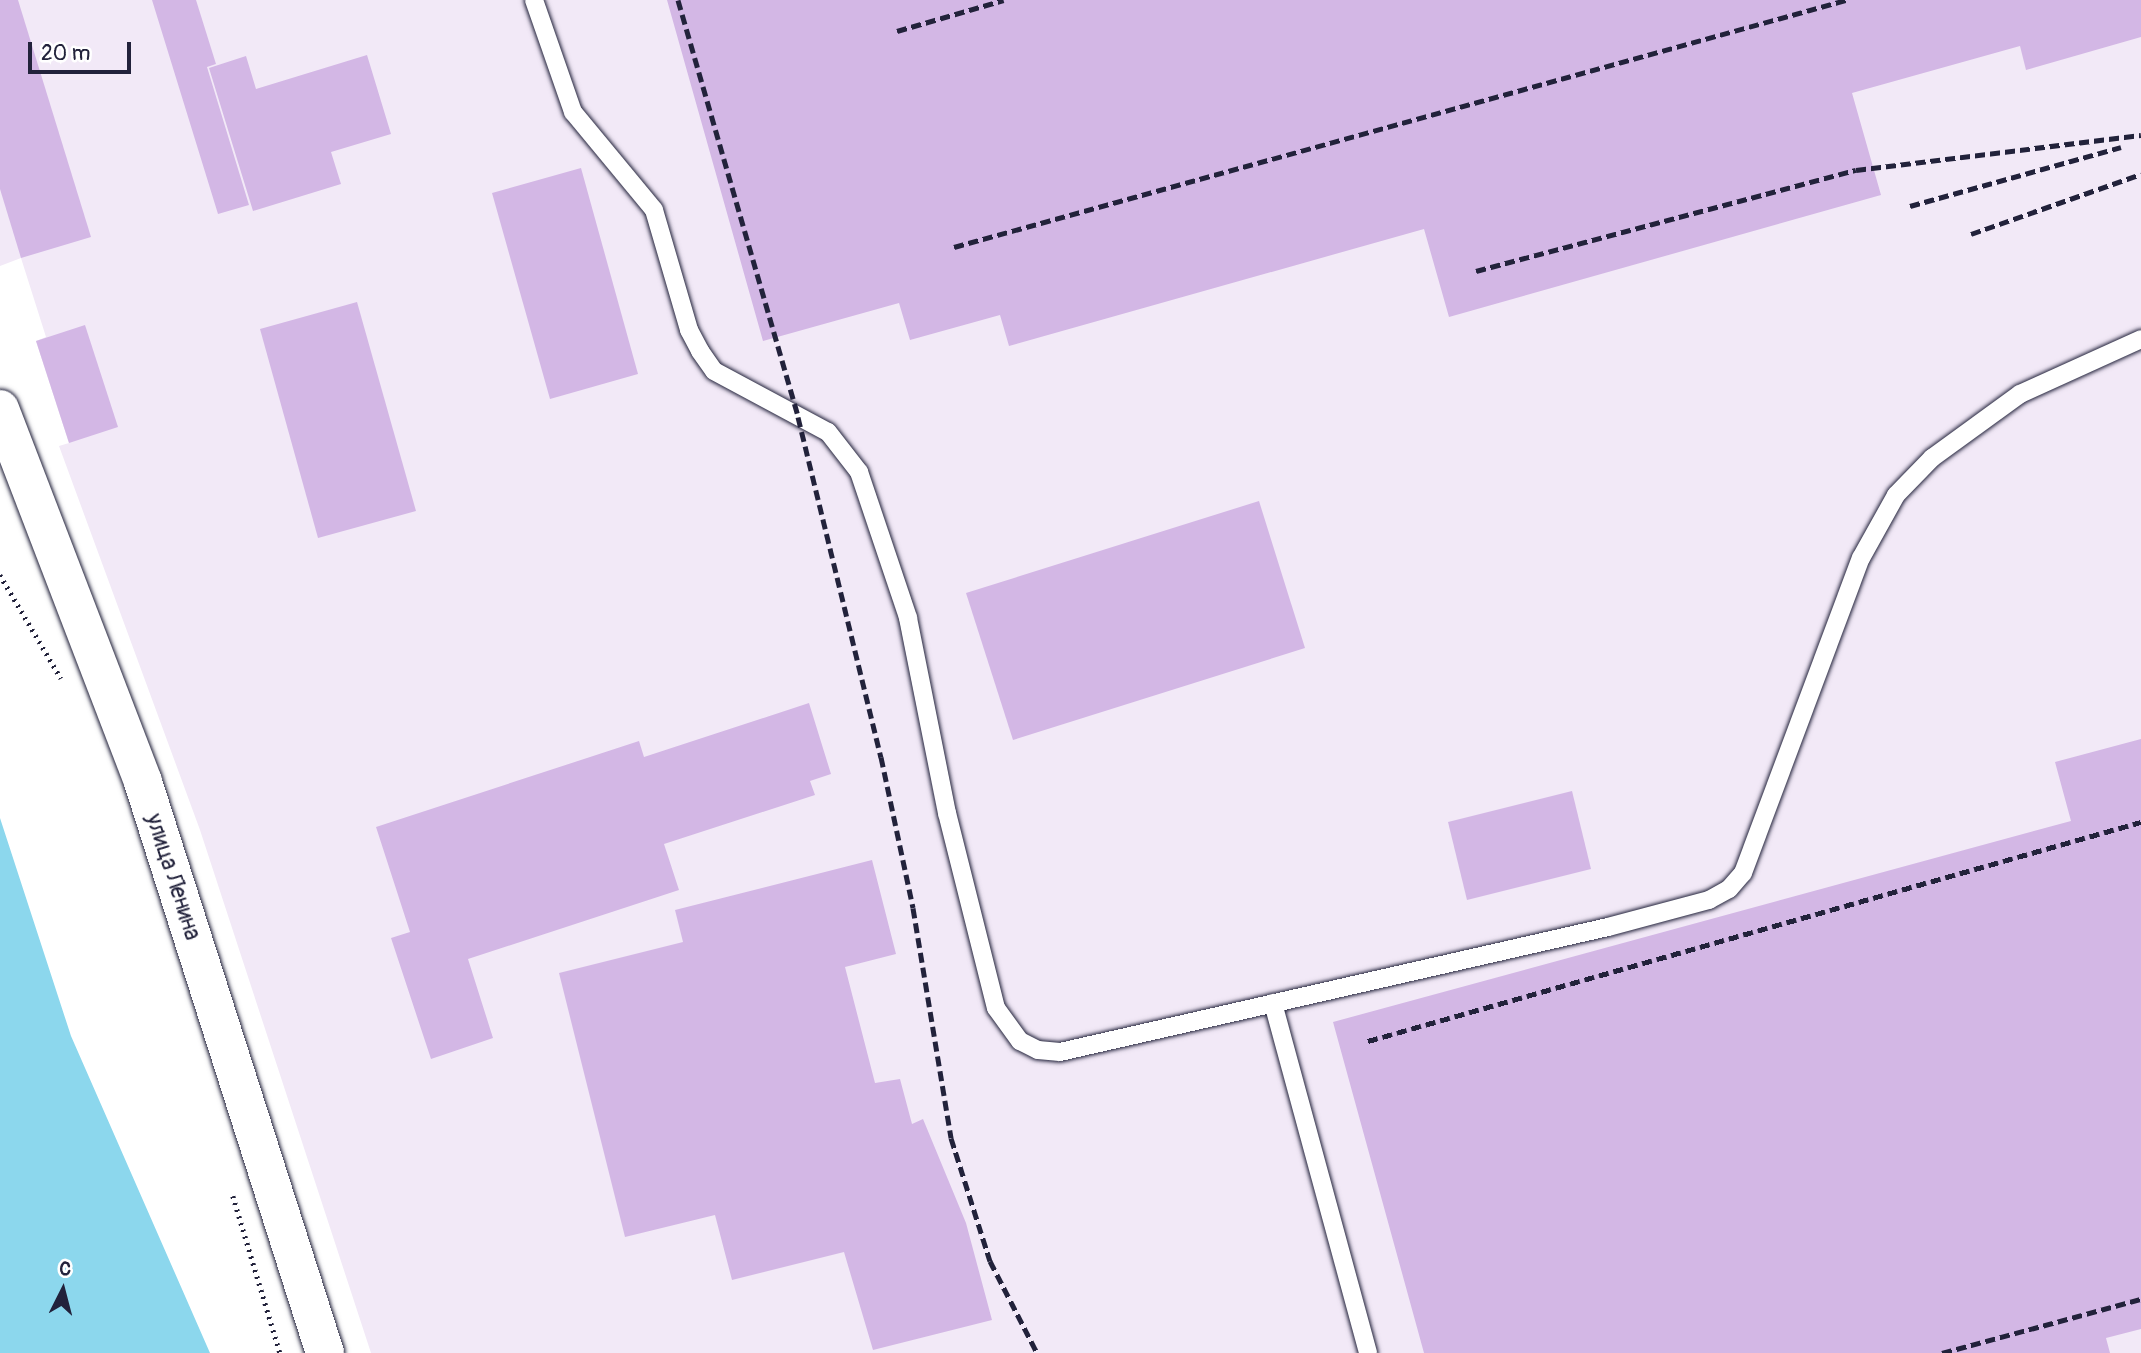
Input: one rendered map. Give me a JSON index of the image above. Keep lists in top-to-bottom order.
{
  "streets": {
    "main road": ["улица Ленина"]
  },
  "scale_bar": "20 m",
  "north": "top"
}
